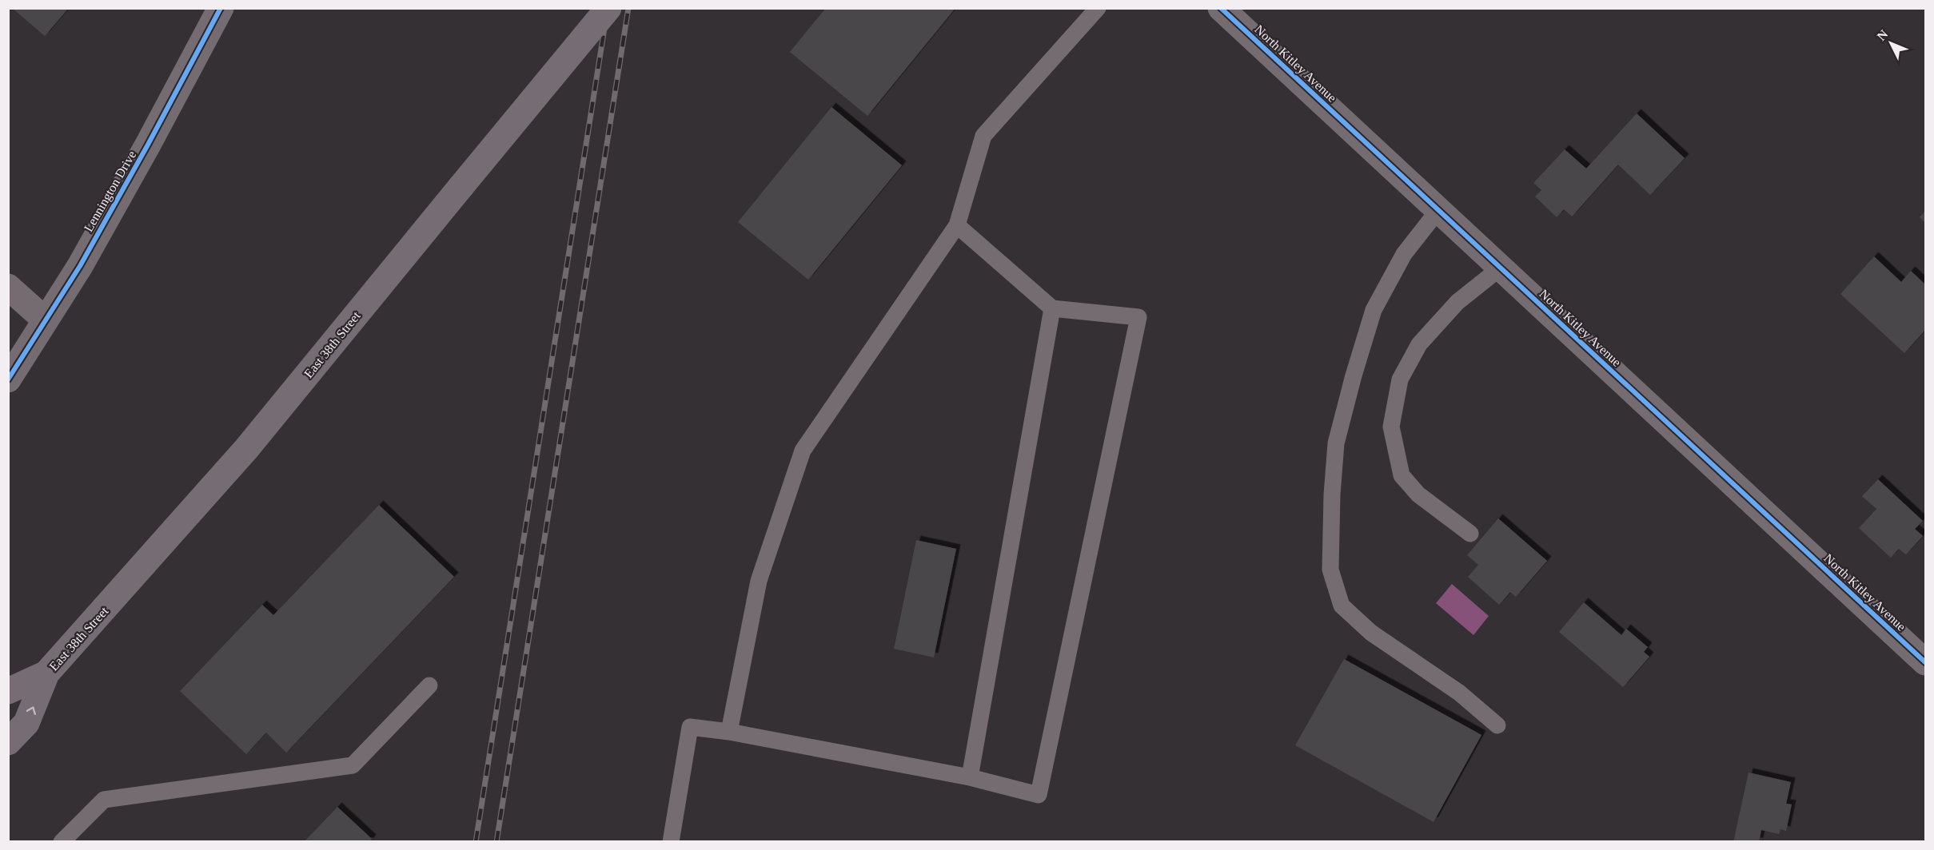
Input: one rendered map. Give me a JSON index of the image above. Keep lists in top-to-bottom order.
{
  "streets": {
    "main road": ["East 38th Street"],
    "street": ["North Kitley Avenue", "Lennington Drive"]
  },
  "north": "top left"
}
